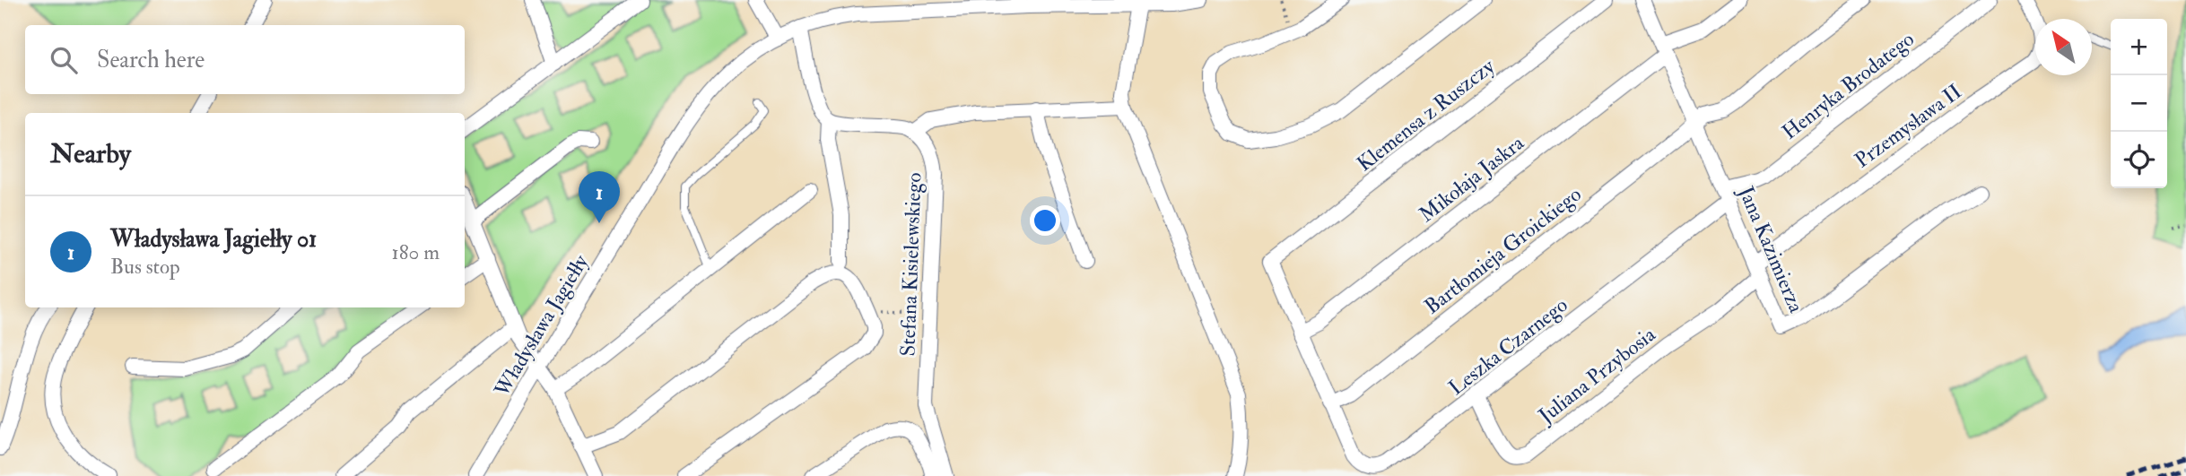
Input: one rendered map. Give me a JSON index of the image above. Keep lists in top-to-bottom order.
{
  "streets": {
    "street": [
      "Henryka Brodatego",
      "Klemensa z Ruszczy",
      "Przemysława II",
      "Mikołaja Jaskra",
      "Jana Kazimierza",
      "Bartłomieja Groickiego",
      "Stefana Kisielewskiego",
      "Władysława Jagiełły",
      "Leszka Czarnego",
      "Juliana Przybosia"
    ]
  },
  "crossings": [
    ["Henryka Brodatego", "Jana Kazimierza"],
    ["Henryka Brodatego", "Leszka Czarnego"],
    ["Klemensa z Ruszczy", "Leszka Czarnego"],
    ["Przemysława II", "Jana Kazimierza"],
    ["Przemysława II", "Juliana Przybosia"],
    ["Mikołaja Jaskra", "Jana Kazimierza"],
    ["Mikołaja Jaskra", "Leszka Czarnego"],
    ["Jana Kazimierza", "Bartłomieja Groickiego"],
    ["Jana Kazimierza", "Leszka Czarnego"],
    ["Jana Kazimierza", "Juliana Przybosia"],
    ["Bartłomieja Groickiego", "Leszka Czarnego"],
    ["Leszka Czarnego", "Juliana Przybosia"]
  ],
  "north": "top left",
  "page": {
    "map_buttons": ["+", "−"],
    "search": "Search here",
    "heading": "Nearby",
    "pins": "1",
    "list": [
      {
        "mark": "1",
        "name": "Władysława Jagiełły 01",
        "note": "Bus stop",
        "value": "180 m"
      }
    ]
  }
}
